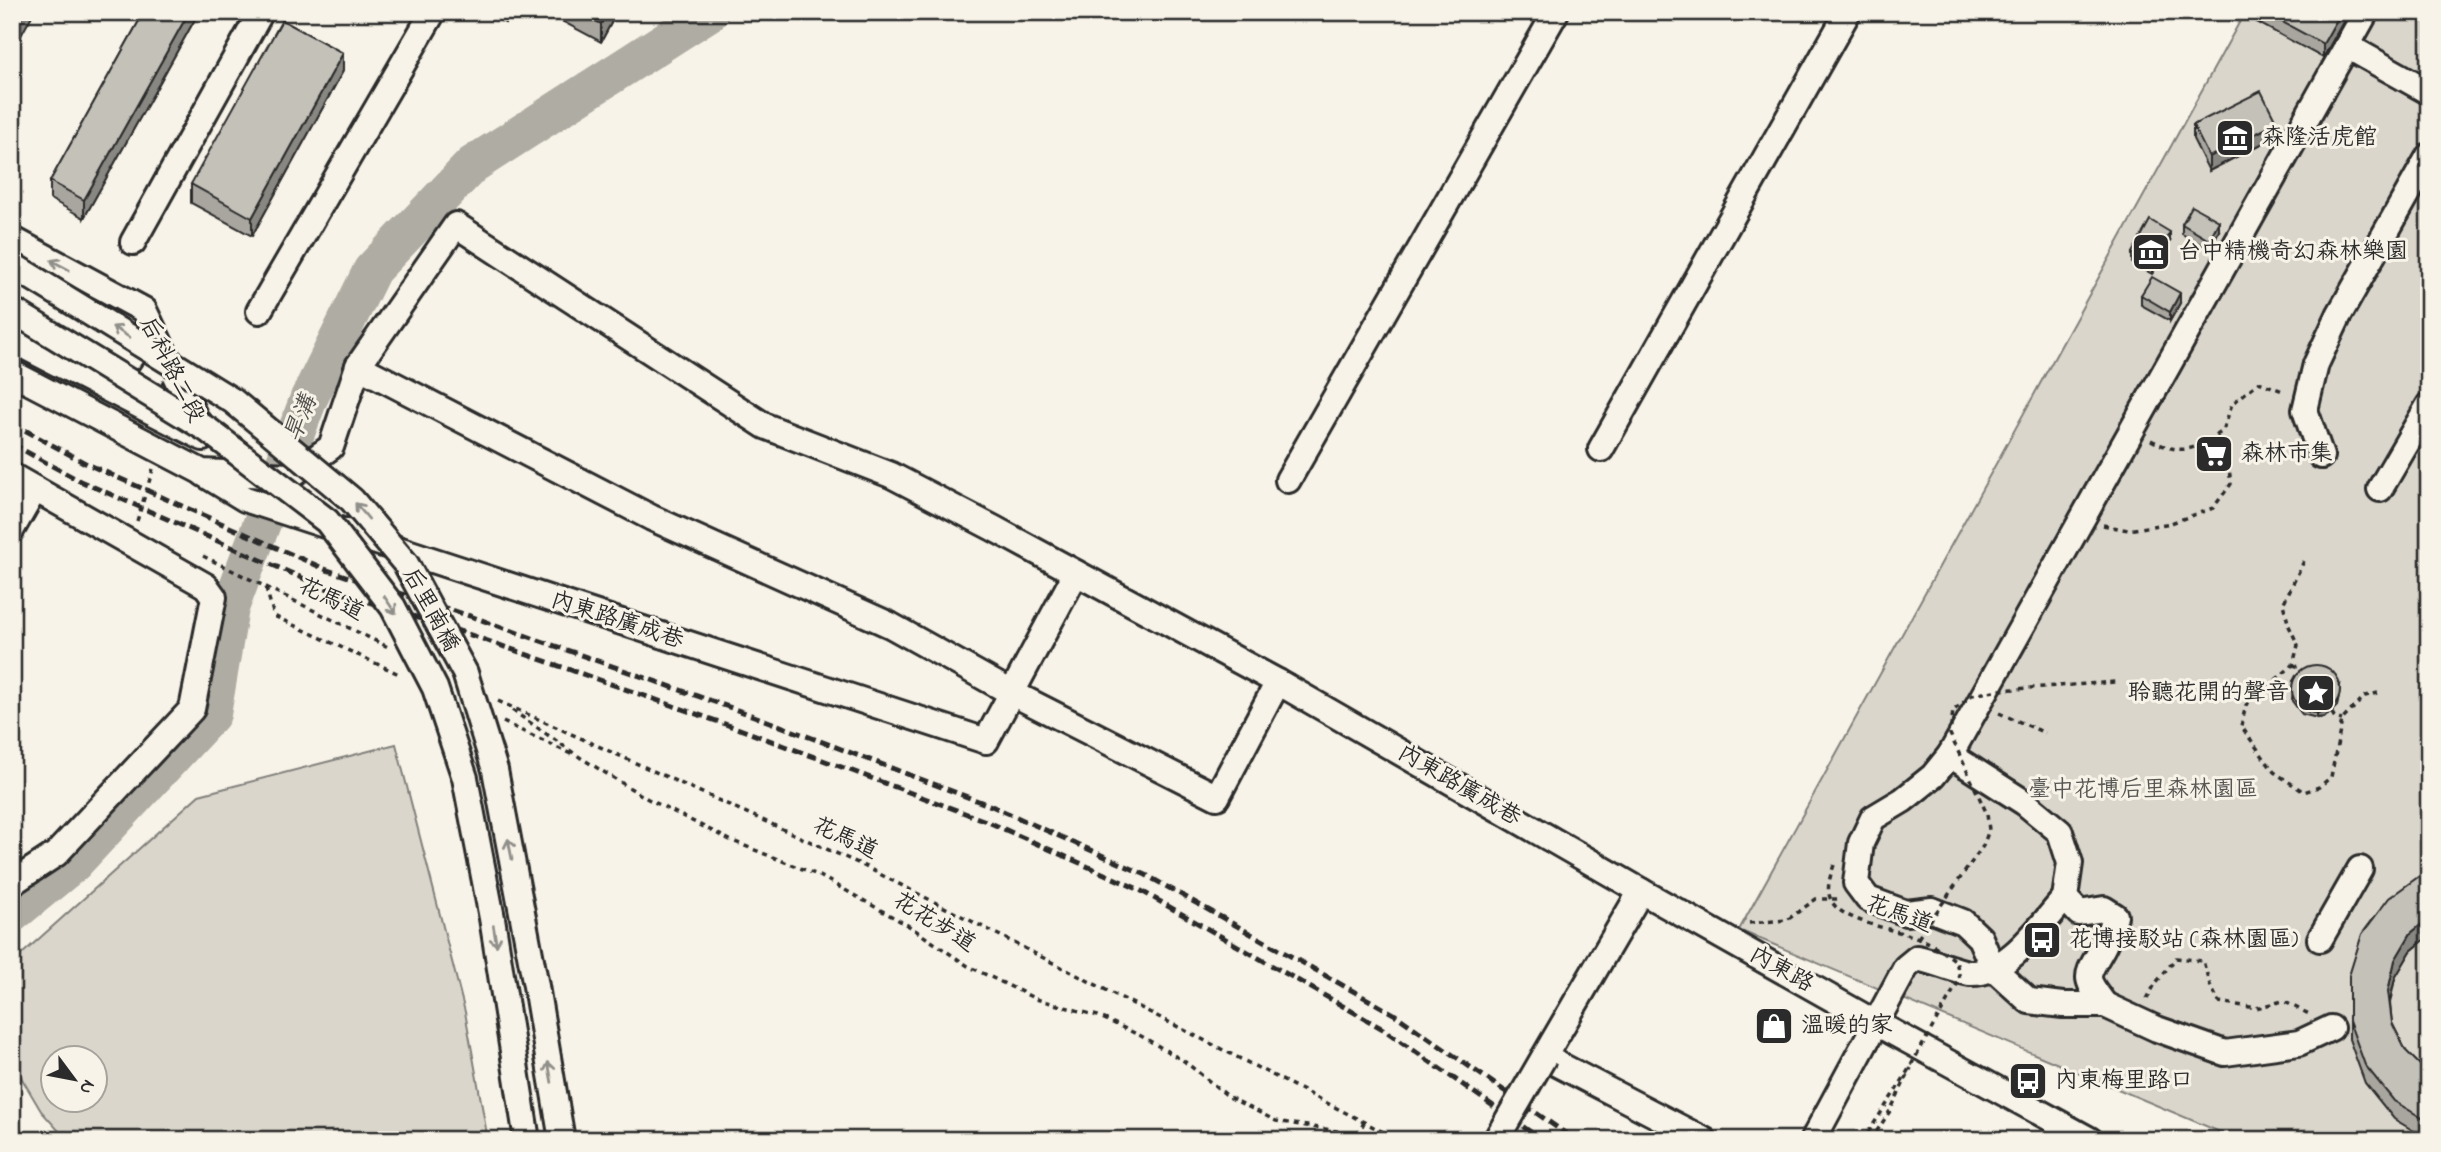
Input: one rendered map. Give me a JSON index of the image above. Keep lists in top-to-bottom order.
{
  "streets": {
    "street": [
      "后科路二段",
      "后里南橋",
      "內東路廣成巷",
      "內東路"
    ],
    "path": ["花馬道", "花花步道"]
  },
  "crossings": [
    ["花馬道", "花花步道"],
    ["內東路廣成巷", "內東路"]
  ],
  "water": ["旱溝"],
  "parks": ["臺中花博后里森林園區"],
  "places": {
    "museum": ["森隆活虎館", "台中精機奇幻森林樂園"],
    "supermarket": ["森林市集"],
    "place": ["聆聽花開的聲音"],
    "bus stop": ["花博接駁站 (森林園區)", "內東梅里路口"],
    "shop": ["溫暖的家"]
  },
  "north": "bottom right"
}
